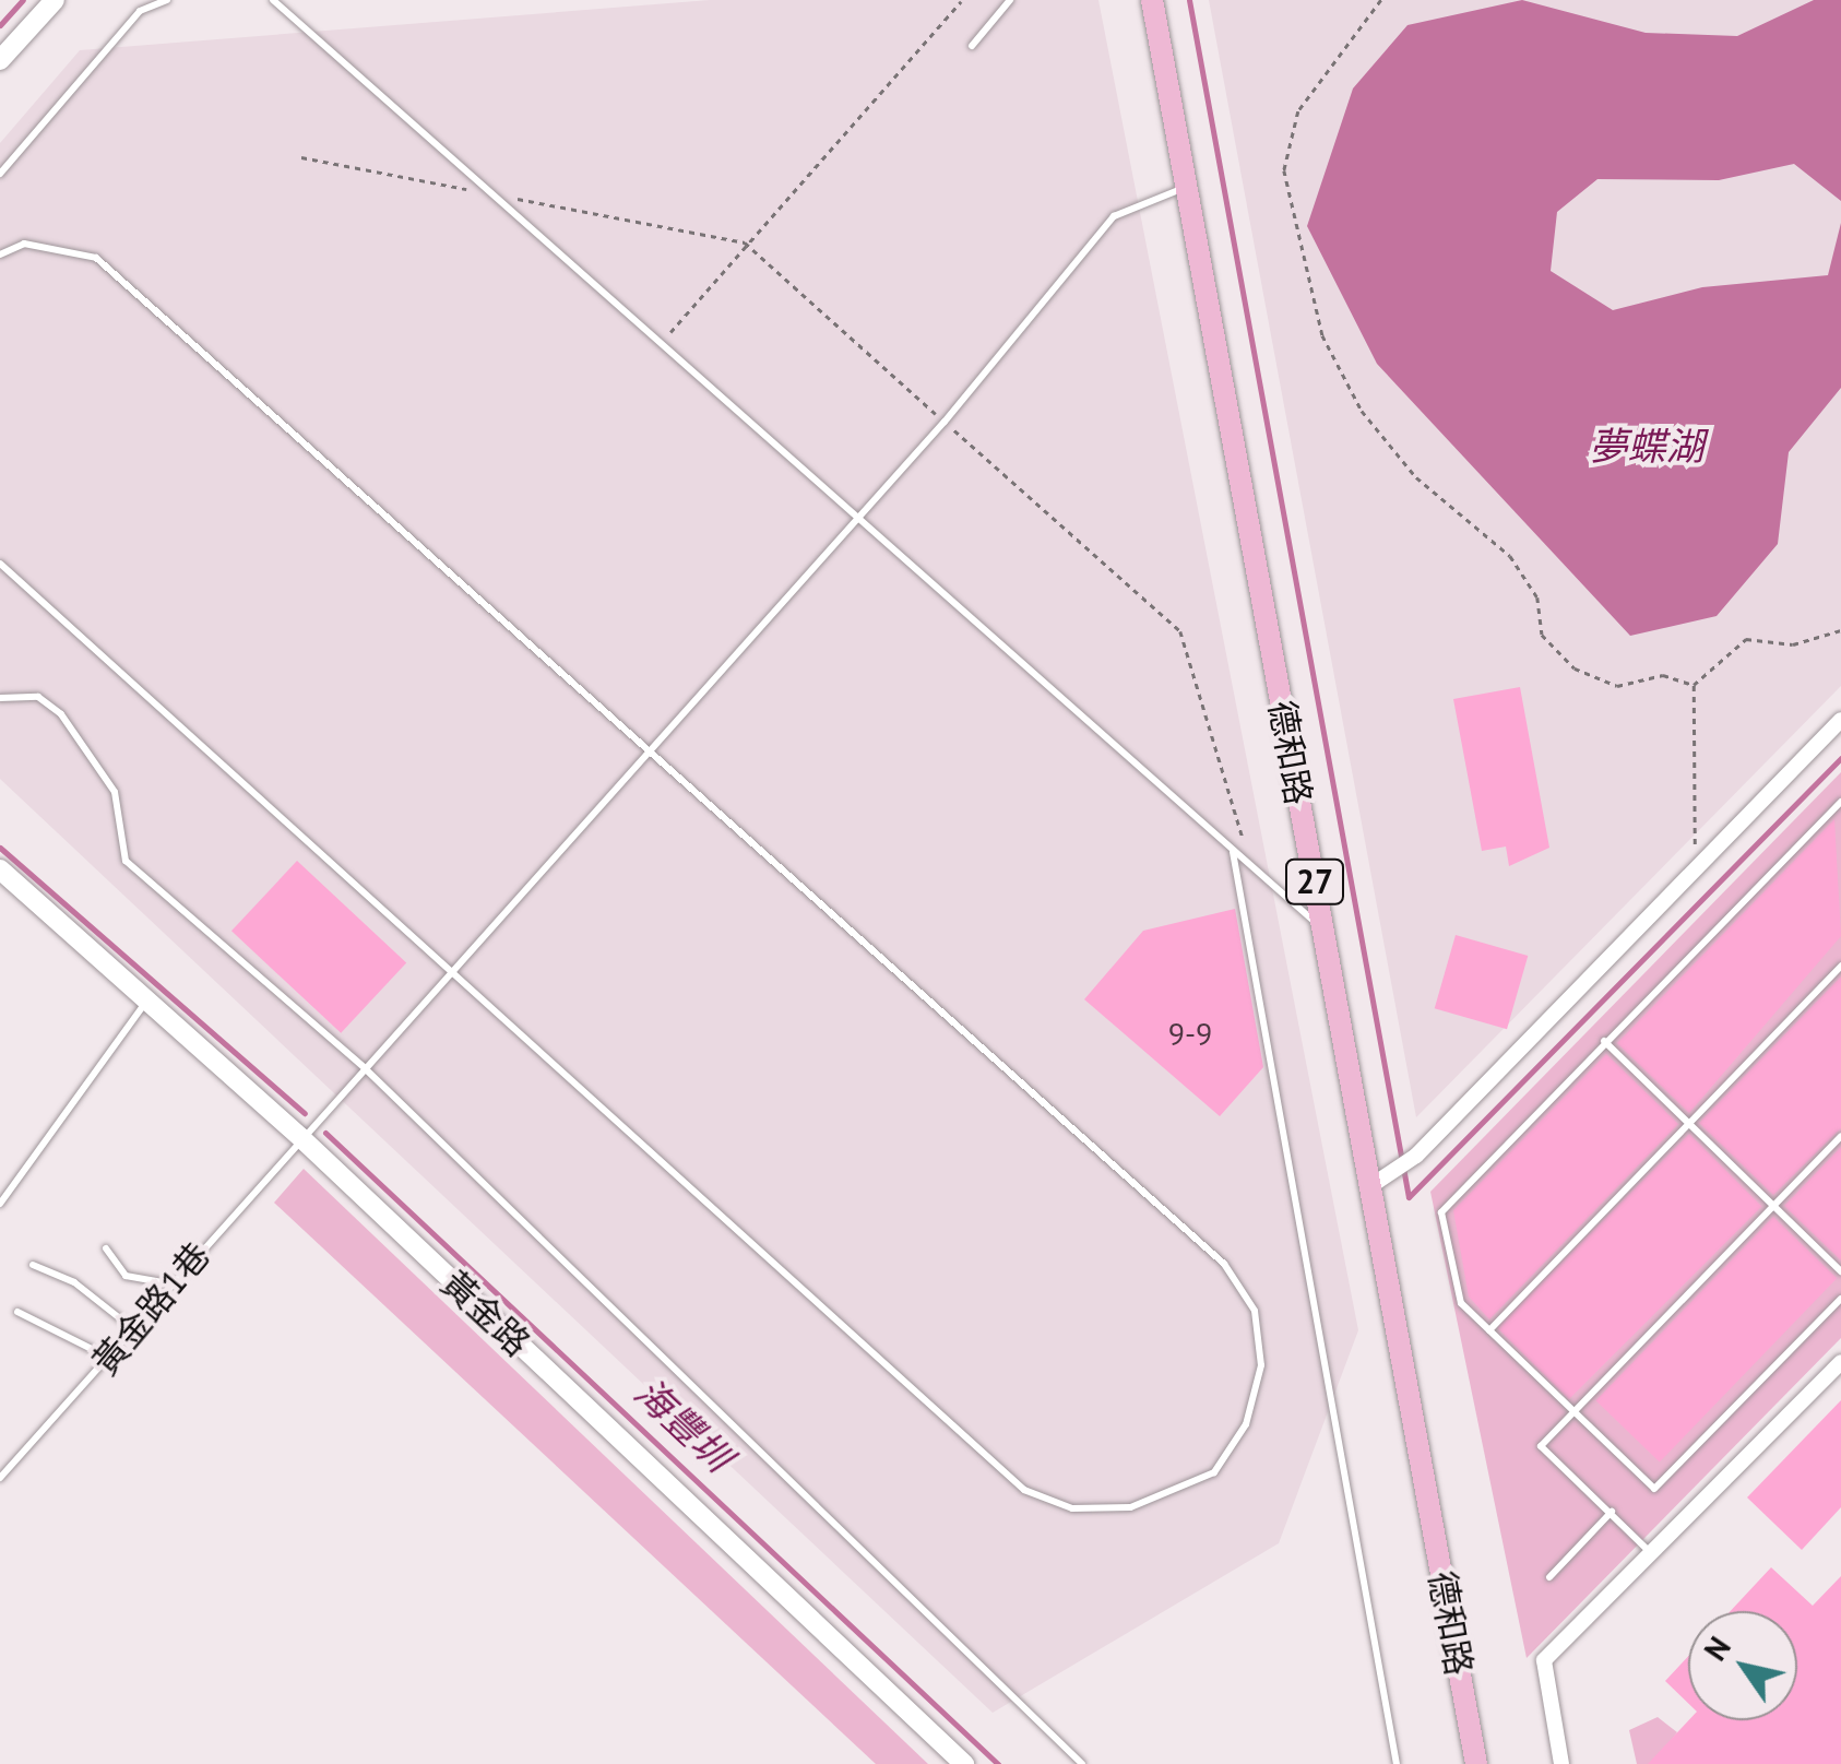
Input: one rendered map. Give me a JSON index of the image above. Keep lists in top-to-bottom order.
{
  "streets": {
    "main road": ["德和路", "27"],
    "street": ["黃金路"],
    "lane": ["黃金路1巷"]
  },
  "crossings": [
    ["德和路", "黃金路1巷"],
    ["黃金路1巷", "黃金路"]
  ],
  "water": ["夢蝶湖", "海豐圳"],
  "house_numbers": ["9-9"],
  "north": "top left"
}
